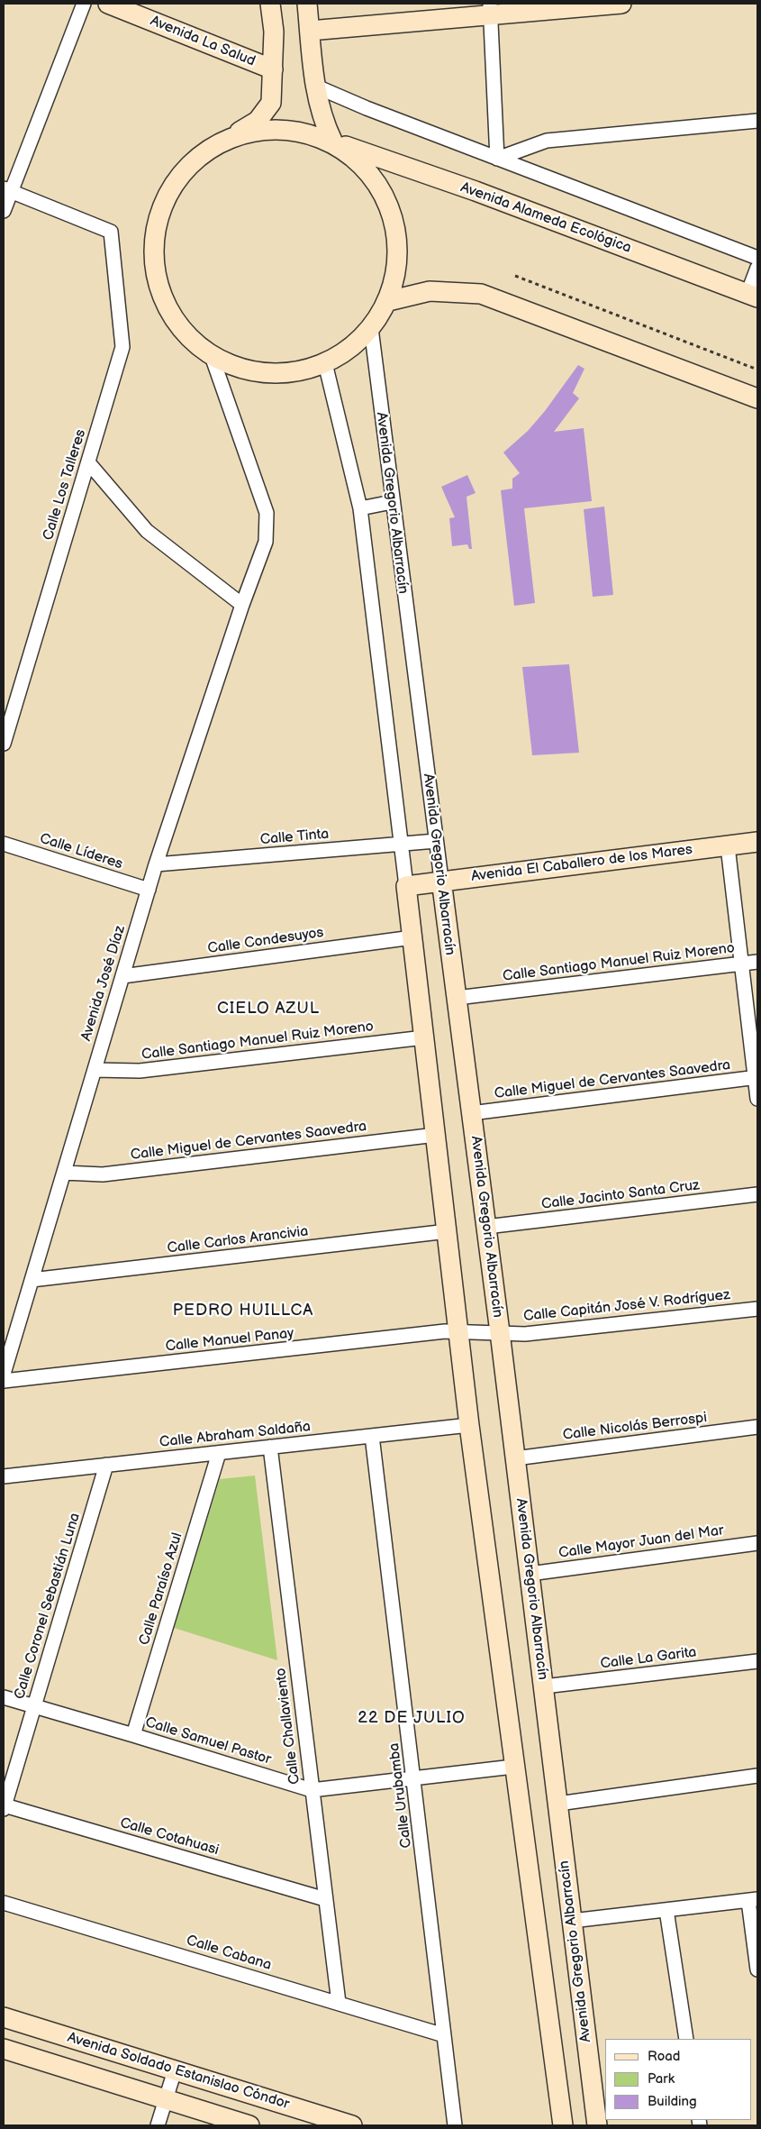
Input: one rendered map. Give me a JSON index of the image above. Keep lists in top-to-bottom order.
{
  "streets": {
    "street": [
      "Avenida La Salud",
      "Avenida Alameda Ecológica",
      "Calle Los Talleres",
      "Avenida Gregorio Albarracín",
      "Calle Tinta",
      "Calle Líderes",
      "Avenida El Caballero de los Mares",
      "Calle Condesuyos",
      "Calle Santiago Manuel Ruiz Moreno",
      "Avenida José Díaz",
      "Calle Miguel de Cervantes Saavedra",
      "Calle Jacinto Santa Cruz",
      "Calle Carlos Arancivia",
      "Calle Capitán José V. Rodríguez",
      "Calle Manuel Panay",
      "Calle Nicolás Berrospi",
      "Calle Abraham Saldaña",
      "Calle Mayor Juan del Mar",
      "Calle Paraíso Azul",
      "Calle Coronel Sebastián Luna",
      "Calle La Garita",
      "Calle Challaviento",
      "Calle Samuel Pastor",
      "Calle Urubamba",
      "Calle Cotahuasi",
      "Calle Cabana",
      "Avenida Soldado Estanislao Cóndor"
    ]
  },
  "crossings": [
    ["Avenida Gregorio Albarracín", "Calle Tinta"],
    ["Avenida Gregorio Albarracín", "Avenida El Caballero de los Mares"],
    ["Avenida Gregorio Albarracín", "Calle Santiago Manuel Ruiz Moreno"],
    ["Avenida Gregorio Albarracín", "Calle Miguel de Cervantes Saavedra"],
    ["Avenida Gregorio Albarracín", "Calle Jacinto Santa Cruz"],
    ["Avenida Gregorio Albarracín", "Calle Capitán José V. Rodríguez"],
    ["Avenida Gregorio Albarracín", "Calle Nicolás Berrospi"],
    ["Avenida Gregorio Albarracín", "Calle Mayor Juan del Mar"],
    ["Avenida Gregorio Albarracín", "Calle La Garita"],
    ["Calle Tinta", "Avenida José Díaz"],
    ["Calle Líderes", "Avenida José Díaz"],
    ["Calle Condesuyos", "Avenida José Díaz"],
    ["Calle Santiago Manuel Ruiz Moreno", "Avenida José Díaz"],
    ["Avenida José Díaz", "Calle Miguel de Cervantes Saavedra"],
    ["Avenida José Díaz", "Calle Carlos Arancivia"],
    ["Calle Capitán José V. Rodríguez", "Calle Manuel Panay"],
    ["Calle Abraham Saldaña", "Calle Paraíso Azul"],
    ["Calle Abraham Saldaña", "Calle Coronel Sebastián Luna"],
    ["Calle Abraham Saldaña", "Calle Challaviento"],
    ["Calle Abraham Saldaña", "Calle Urubamba"],
    ["Calle Paraíso Azul", "Calle Samuel Pastor"],
    ["Calle Coronel Sebastián Luna", "Calle Samuel Pastor"],
    ["Calle Coronel Sebastián Luna", "Calle Cotahuasi"],
    ["Calle Challaviento", "Calle Samuel Pastor"],
    ["Calle Challaviento", "Calle Cotahuasi"],
    ["Calle Challaviento", "Calle Cabana"],
    ["Calle Samuel Pastor", "Calle Urubamba"],
    ["Calle Urubamba", "Calle Cabana"]
  ],
  "districts": ["CIELO AZUL", "PEDRO HUILLCA", "22 DE JULIO"],
  "legend": ["Road", "Park", "Building"]
}
